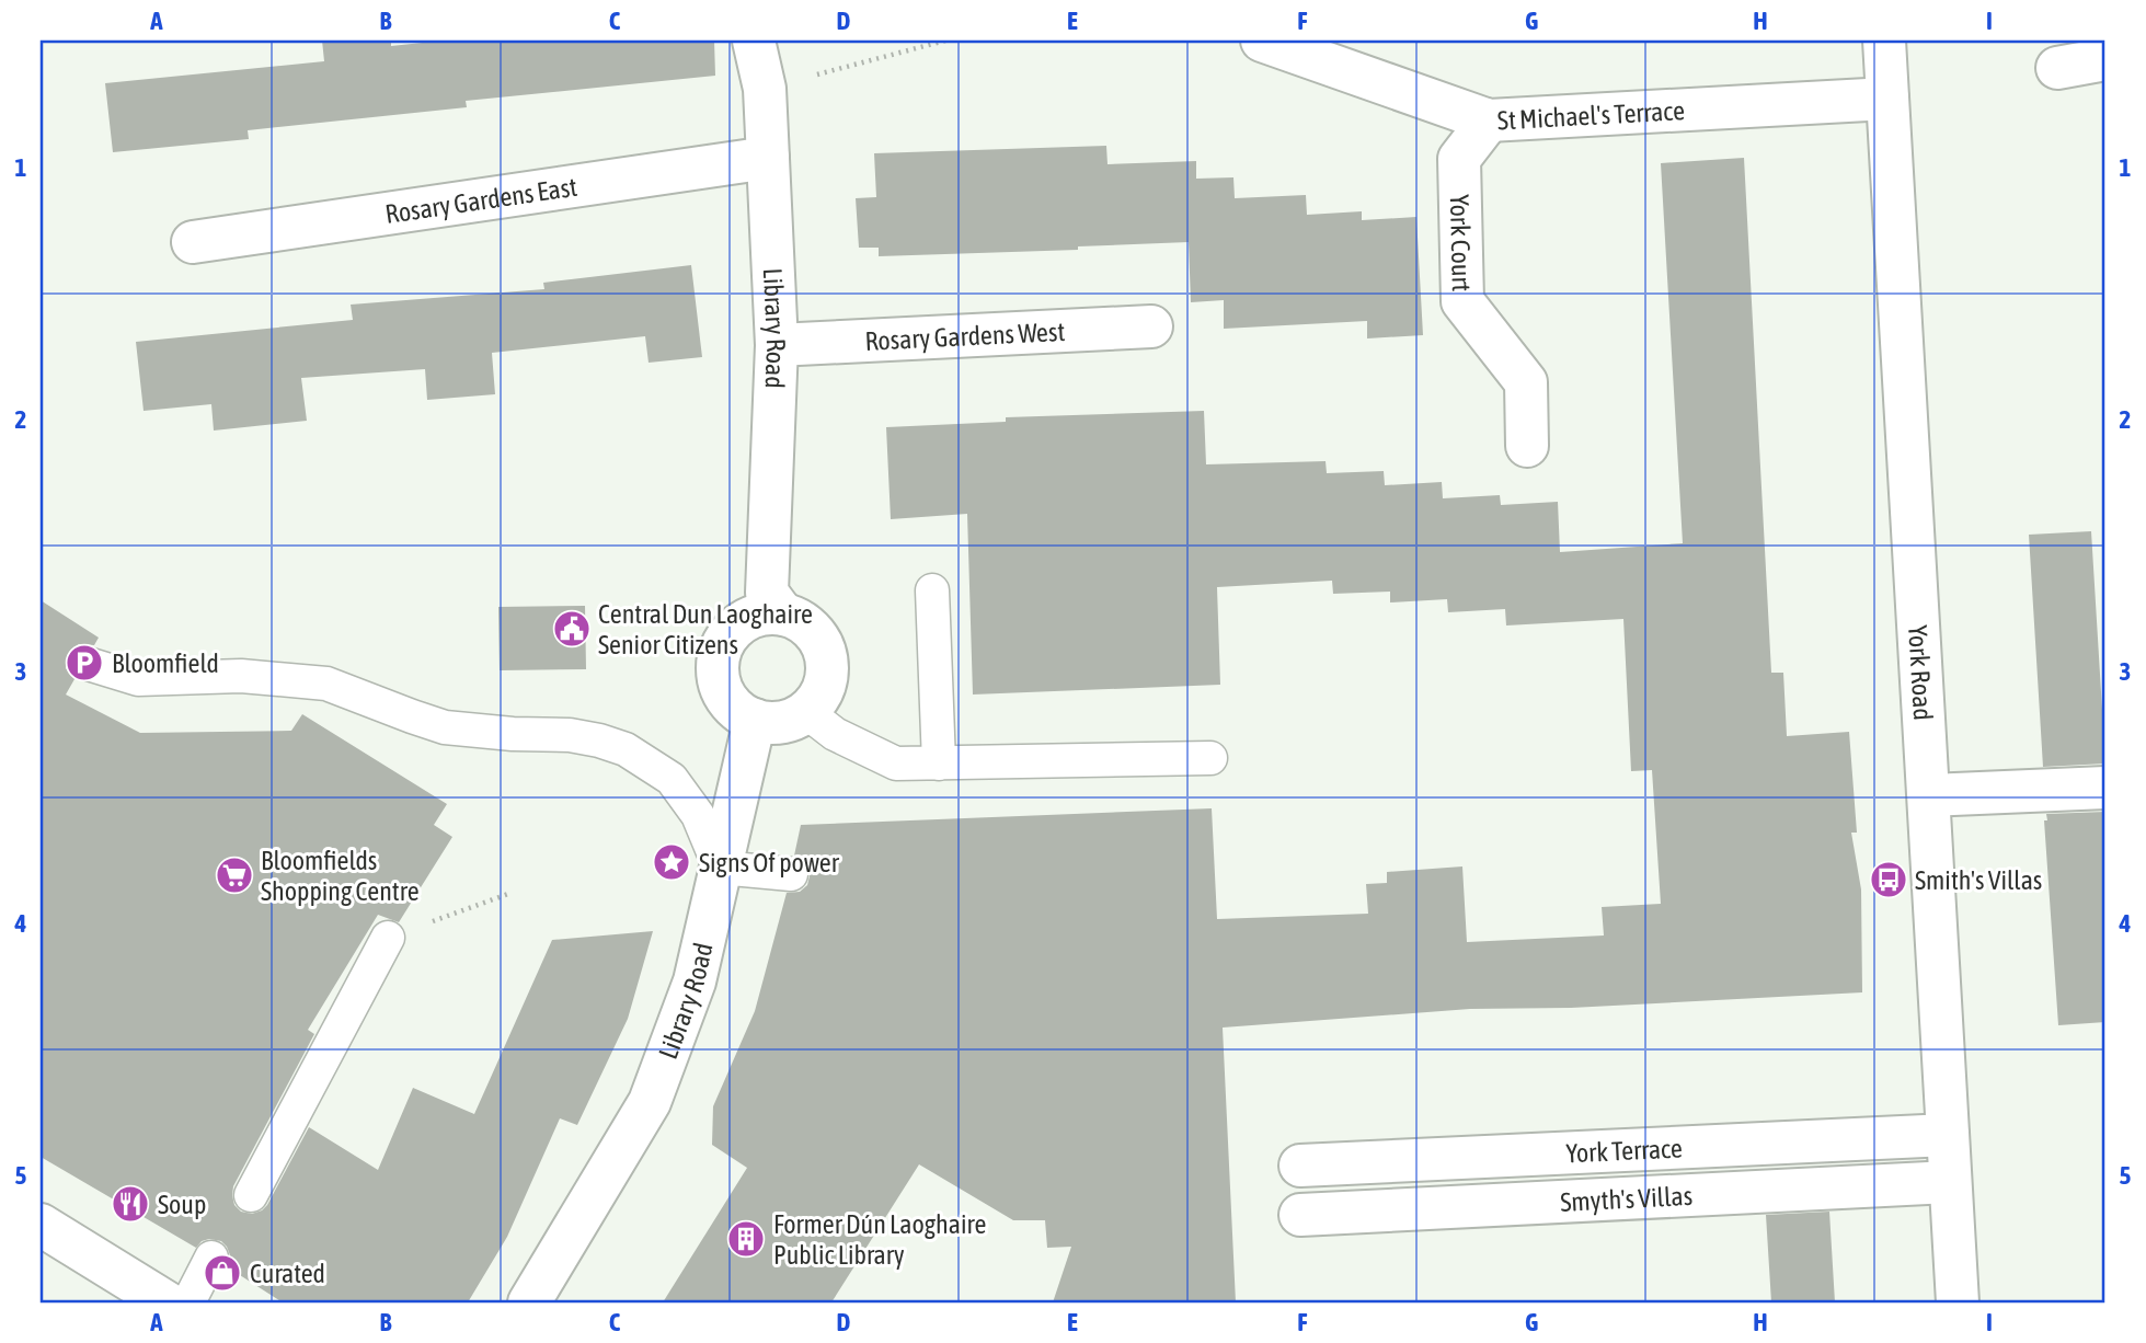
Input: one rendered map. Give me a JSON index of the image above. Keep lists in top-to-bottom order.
{
  "streets": {
    "street": [
      "St Michael's Terrace",
      "Rosary Gardens East",
      "York Court",
      "Library Road",
      "Rosary Gardens West",
      "York Road",
      "York Terrace",
      "Smyth's Villas"
    ]
  },
  "crossings": [
    ["St Michael's Terrace", "York Court"],
    ["St Michael's Terrace", "York Road"],
    ["Rosary Gardens East", "Library Road"],
    ["Library Road", "Rosary Gardens West"],
    ["York Road", "York Terrace"],
    ["York Road", "Smyth's Villas"]
  ],
  "places": {
    "public building": ["Central Dun Laoghaire Senior Citizens"],
    "parking": ["Bloomfield"],
    "place": ["Signs Of power"],
    "supermarket": ["Bloomfields Shopping Centre"],
    "bus stop": ["Smith's Villas"],
    "restaurant": ["Soup"],
    "building": ["Former Dún Laoghaire Public Library"],
    "shop": ["Curated"]
  },
  "grid": {
    "columns": [
      "A",
      "B",
      "C",
      "D",
      "E",
      "F",
      "G",
      "H",
      "I"
    ],
    "rows": [
      "1",
      "2",
      "3",
      "4",
      "5"
    ]
  }
}
